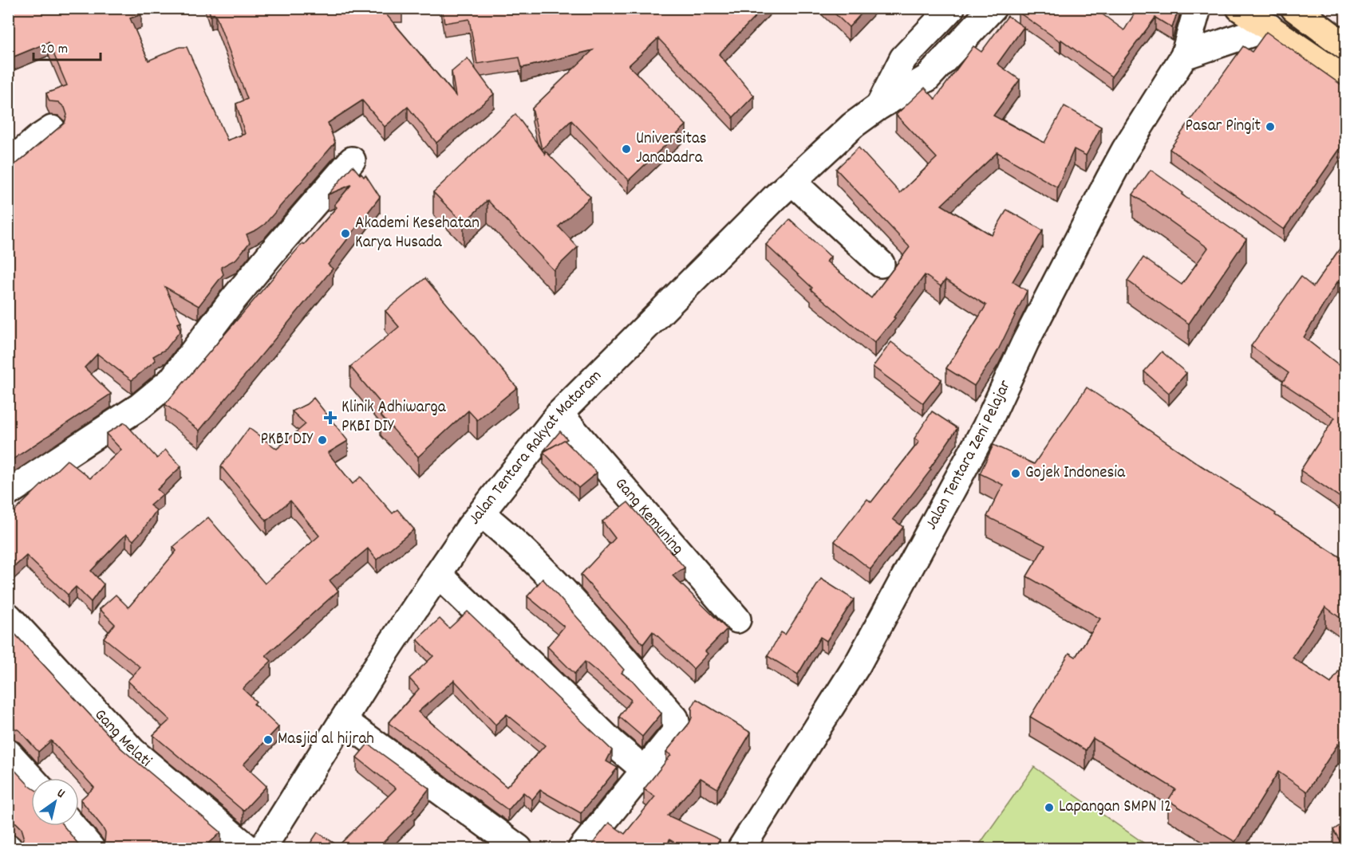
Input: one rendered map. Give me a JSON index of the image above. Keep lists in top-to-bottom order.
{
  "streets": {
    "street": [
      "Jalan Tentara Rakyat Mataram",
      "Jalan Tentara Zeni Pelajar",
      "Gang Kemuning",
      "Gang Melati"
    ]
  },
  "crossings": [
    ["Jalan Tentara Rakyat Mataram", "Gang Kemuning"]
  ],
  "places": {
    "other": [
      "Pasar Pingit",
      "Universitas Janabadra",
      "Akademi Kesehatan Karya Husada",
      "PKBI DIY",
      "Gojek Indonesia",
      "Masjid al hijrah",
      "Lapangan SMPN 12"
    ],
    "health": ["Klinik Adhiwarga PKBI DIY"]
  },
  "scale_bar": "20 m",
  "north": "top right"
}
